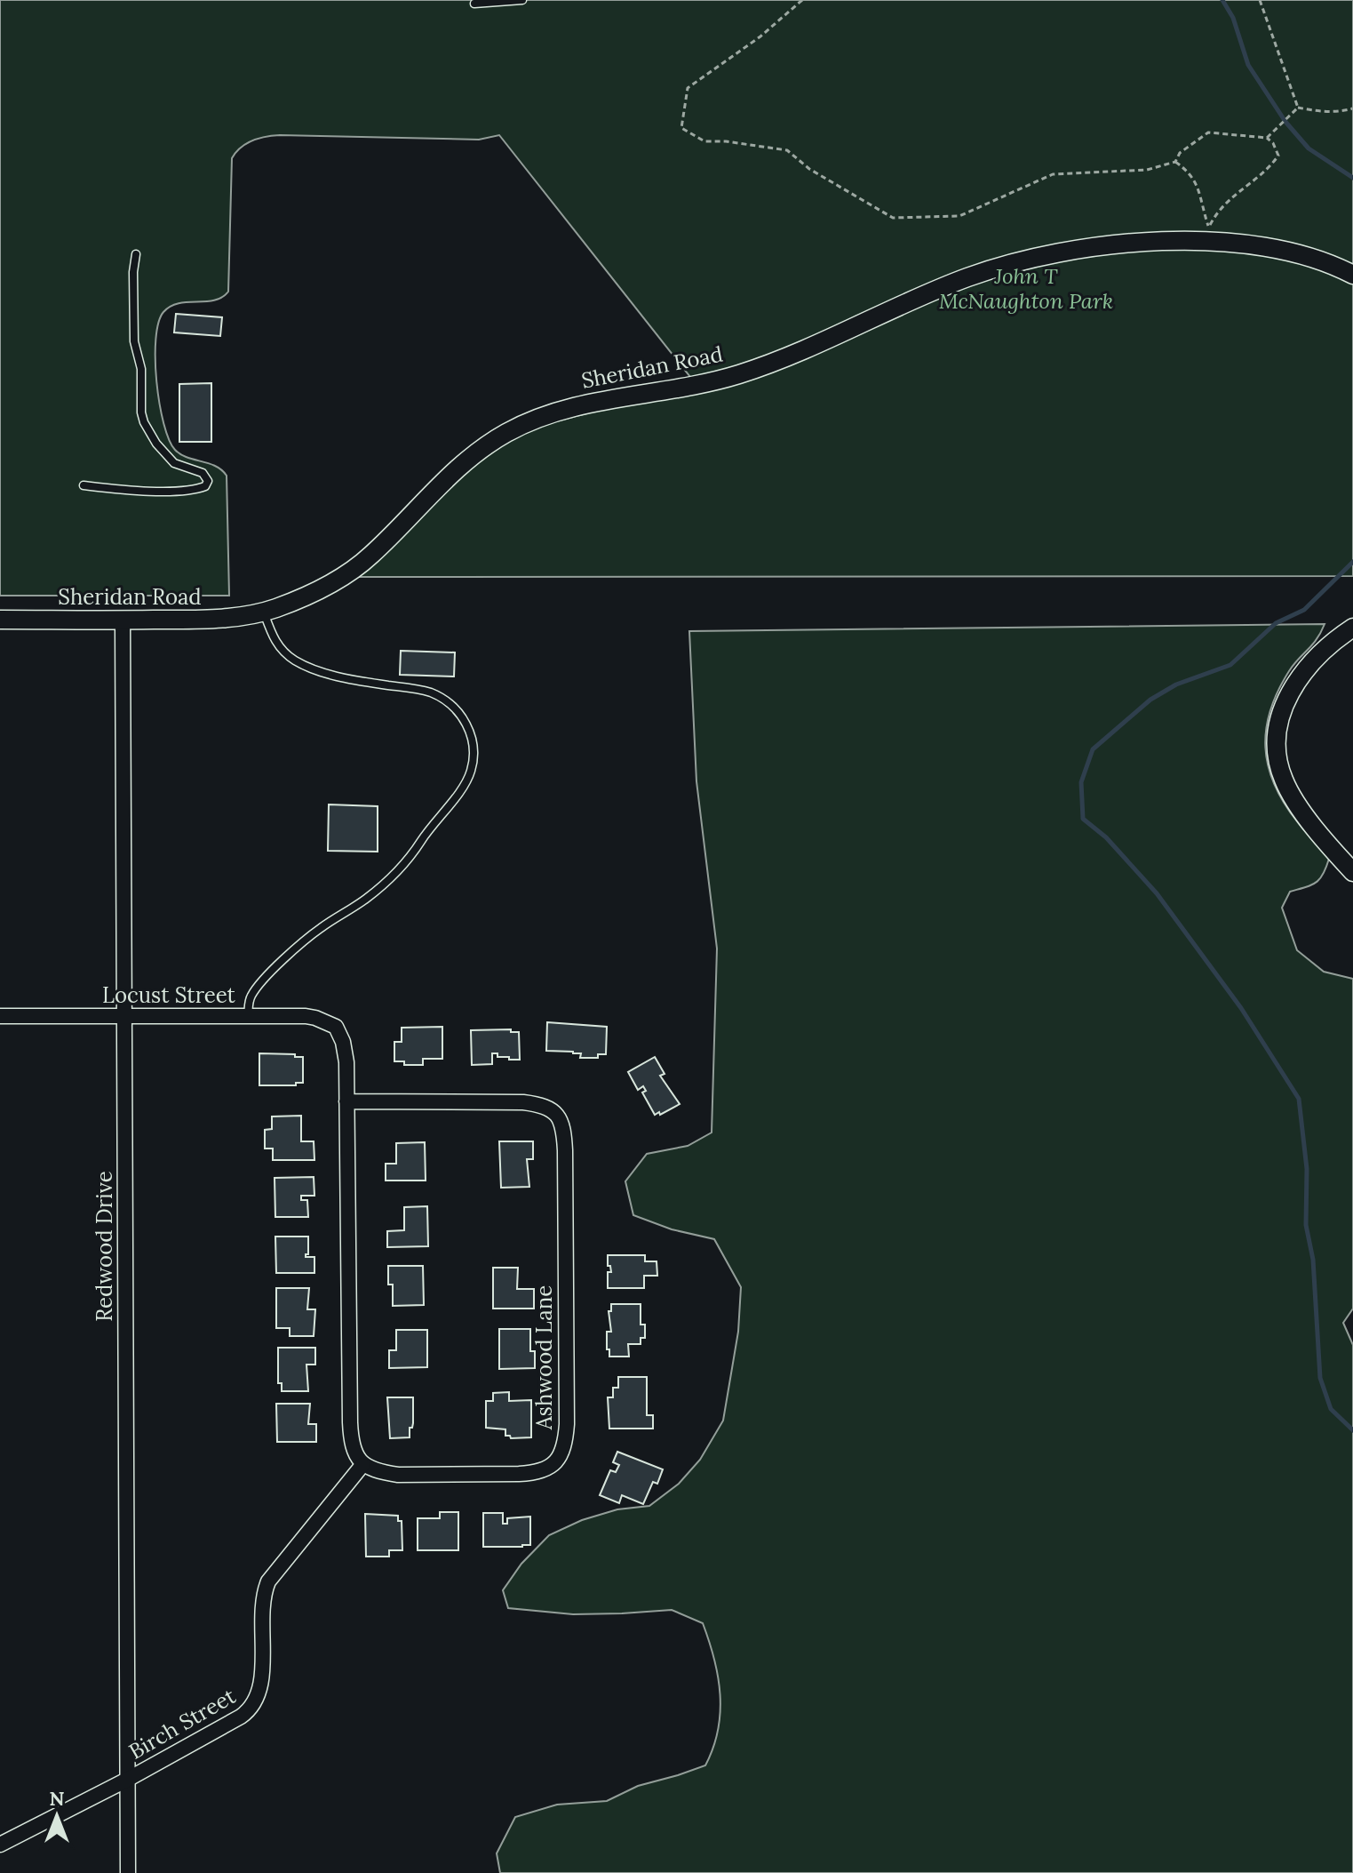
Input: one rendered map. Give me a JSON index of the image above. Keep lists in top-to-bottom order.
{
  "streets": {
    "street": [
      "Sheridan Road",
      "Locust Street",
      "Redwood Drive",
      "Ashwood Lane",
      "Birch Street"
    ]
  },
  "crossings": [
    ["Sheridan Road", "Redwood Drive"],
    ["Locust Street", "Redwood Drive"],
    ["Locust Street", "Ashwood Lane"],
    ["Redwood Drive", "Birch Street"],
    ["Ashwood Lane", "Birch Street"]
  ],
  "parks": ["John T McNaughton Park"],
  "north": "top"
}
